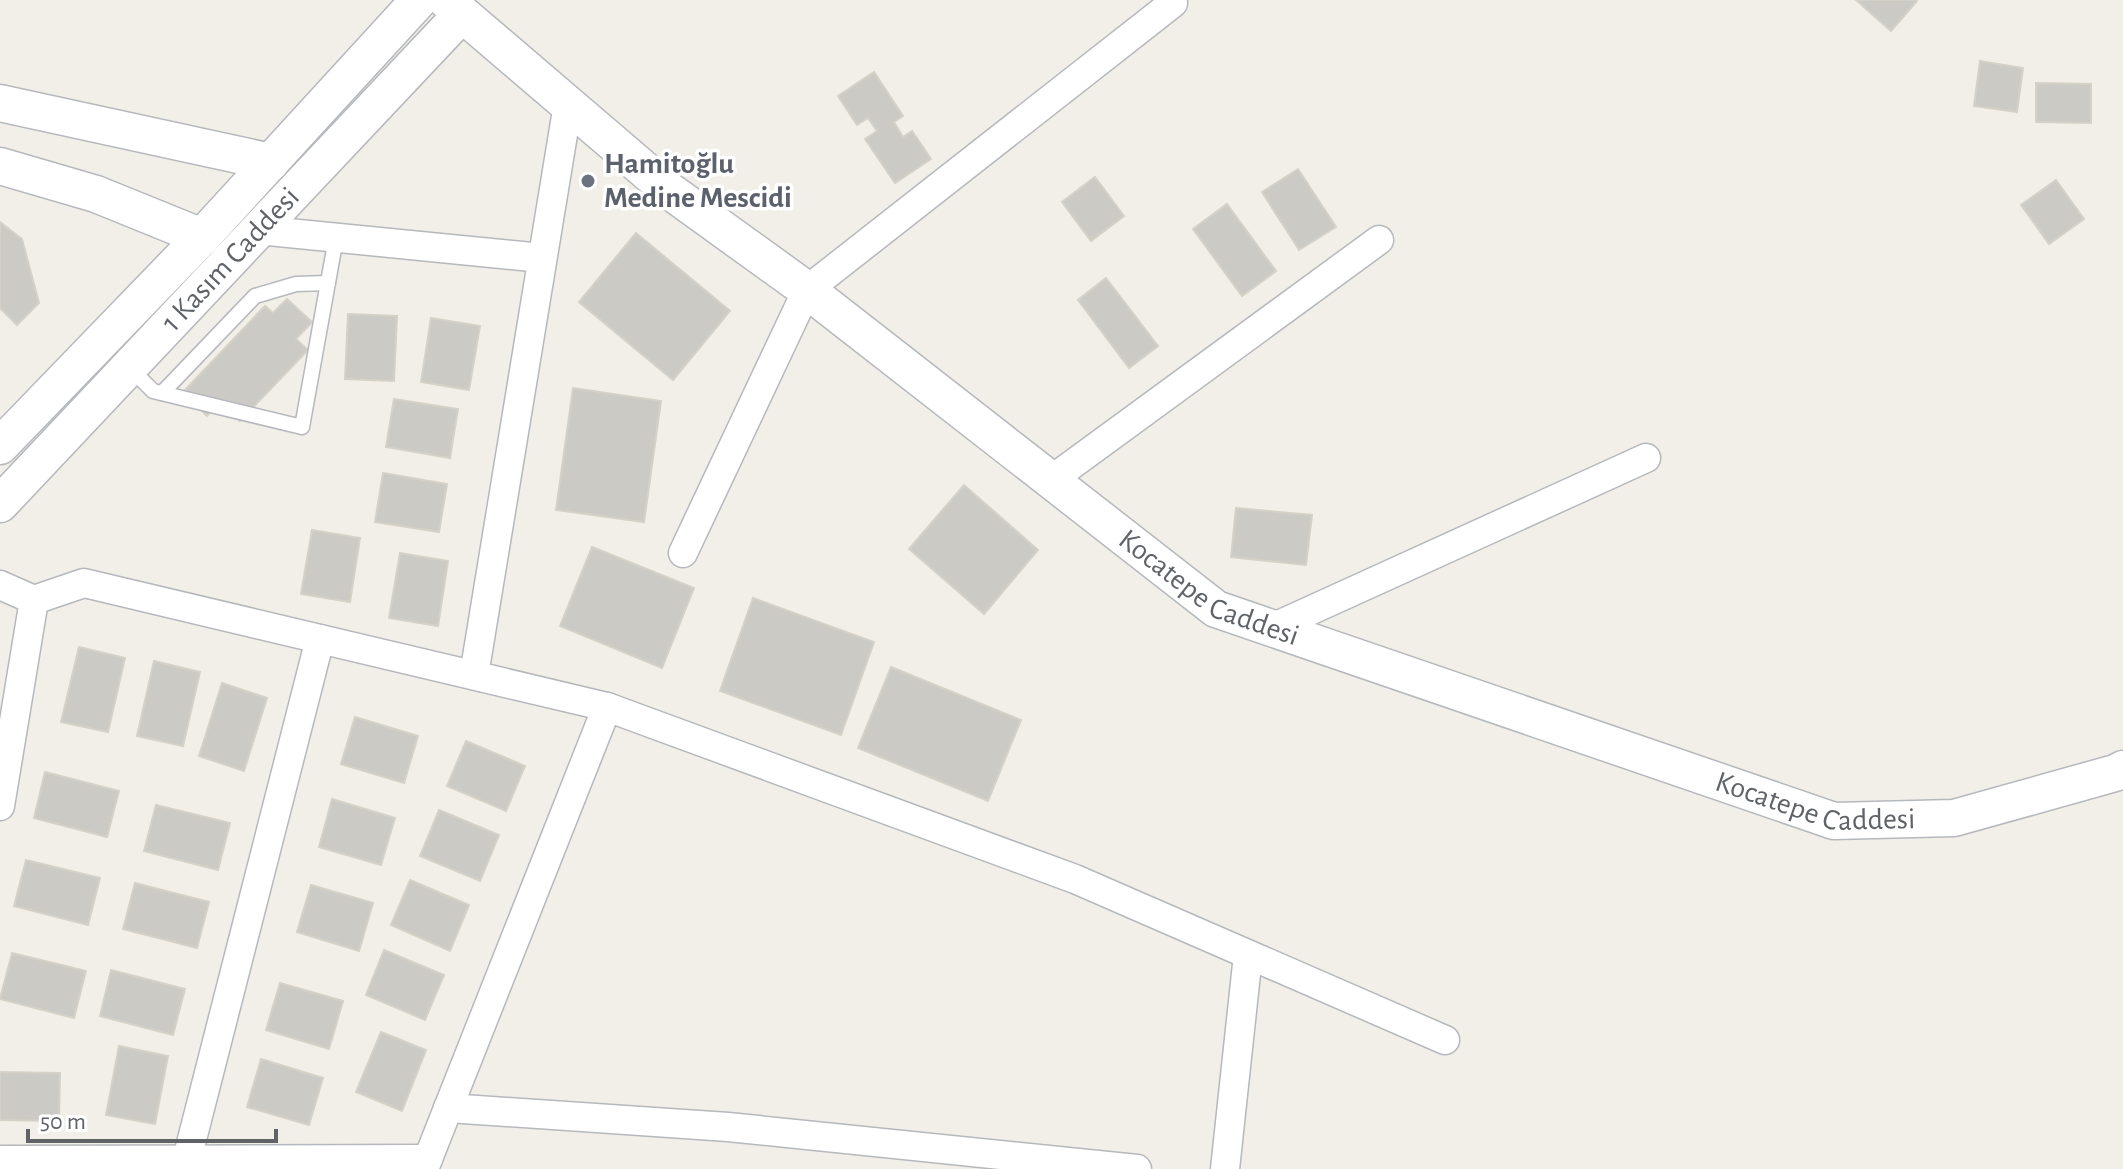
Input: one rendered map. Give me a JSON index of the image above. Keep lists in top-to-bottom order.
{
  "streets": {
    "street": ["1 Kasım Caddesi", "Kocatepe Caddesi"]
  },
  "crossings": [
    ["1 Kasım Caddesi", "Kocatepe Caddesi"]
  ],
  "places": ["Hamitoğlu Medine Mescidi"],
  "scale_bar": "50 m"
}
